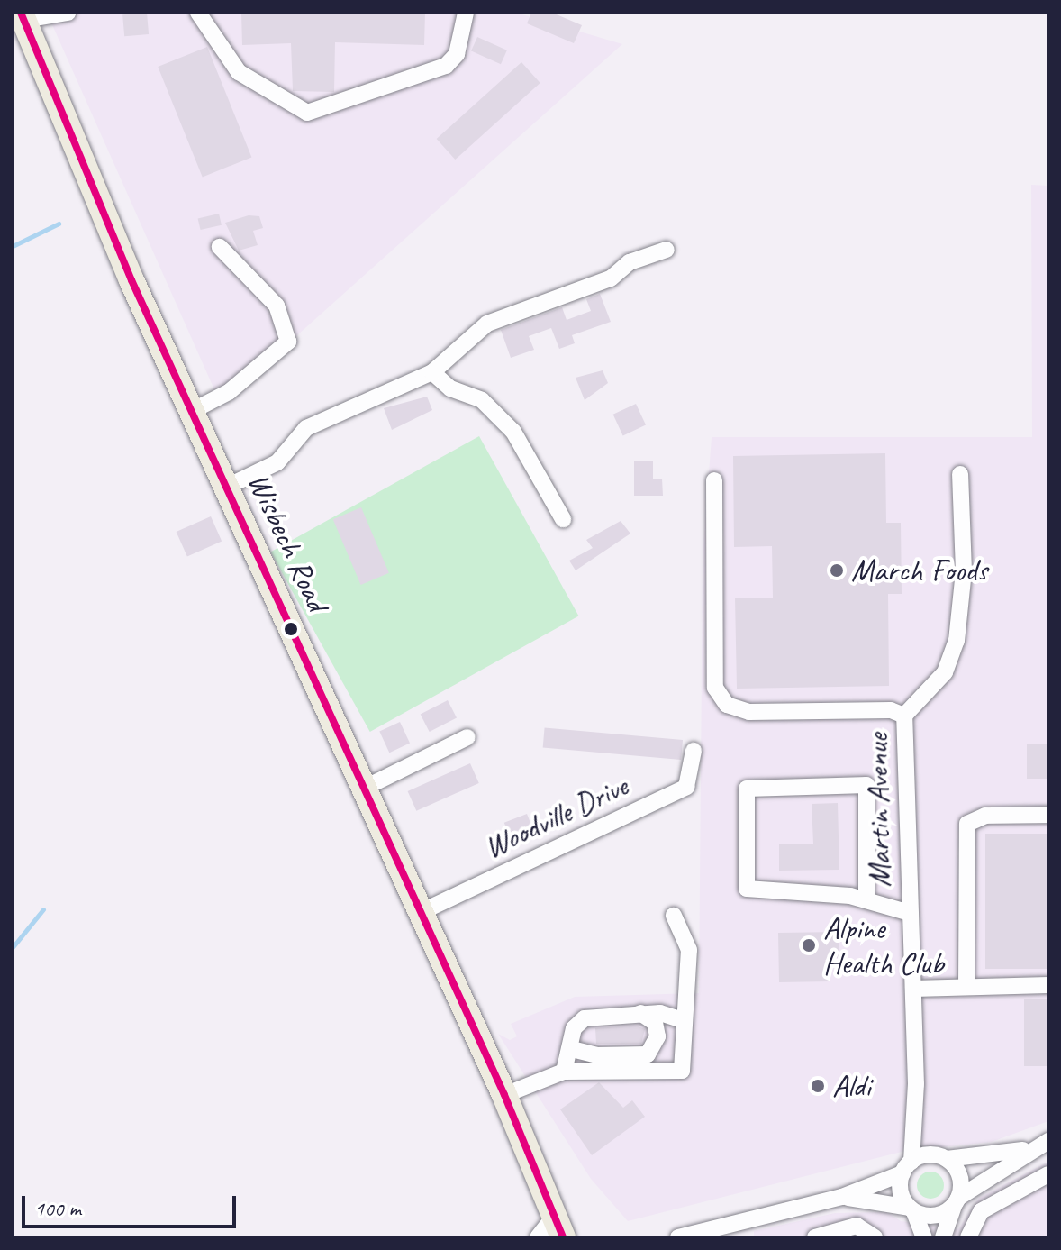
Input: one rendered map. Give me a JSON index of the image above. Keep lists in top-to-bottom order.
{
  "streets": {
    "highway": ["Wisbech Road"],
    "street": ["Martin Avenue", "Woodville Drive"]
  },
  "crossings": [
    ["Wisbech Road", "Woodville Drive"]
  ],
  "places": ["March Foods", "Alpine Health Club", "Aldi"],
  "scale_bar": "100 m"
}
